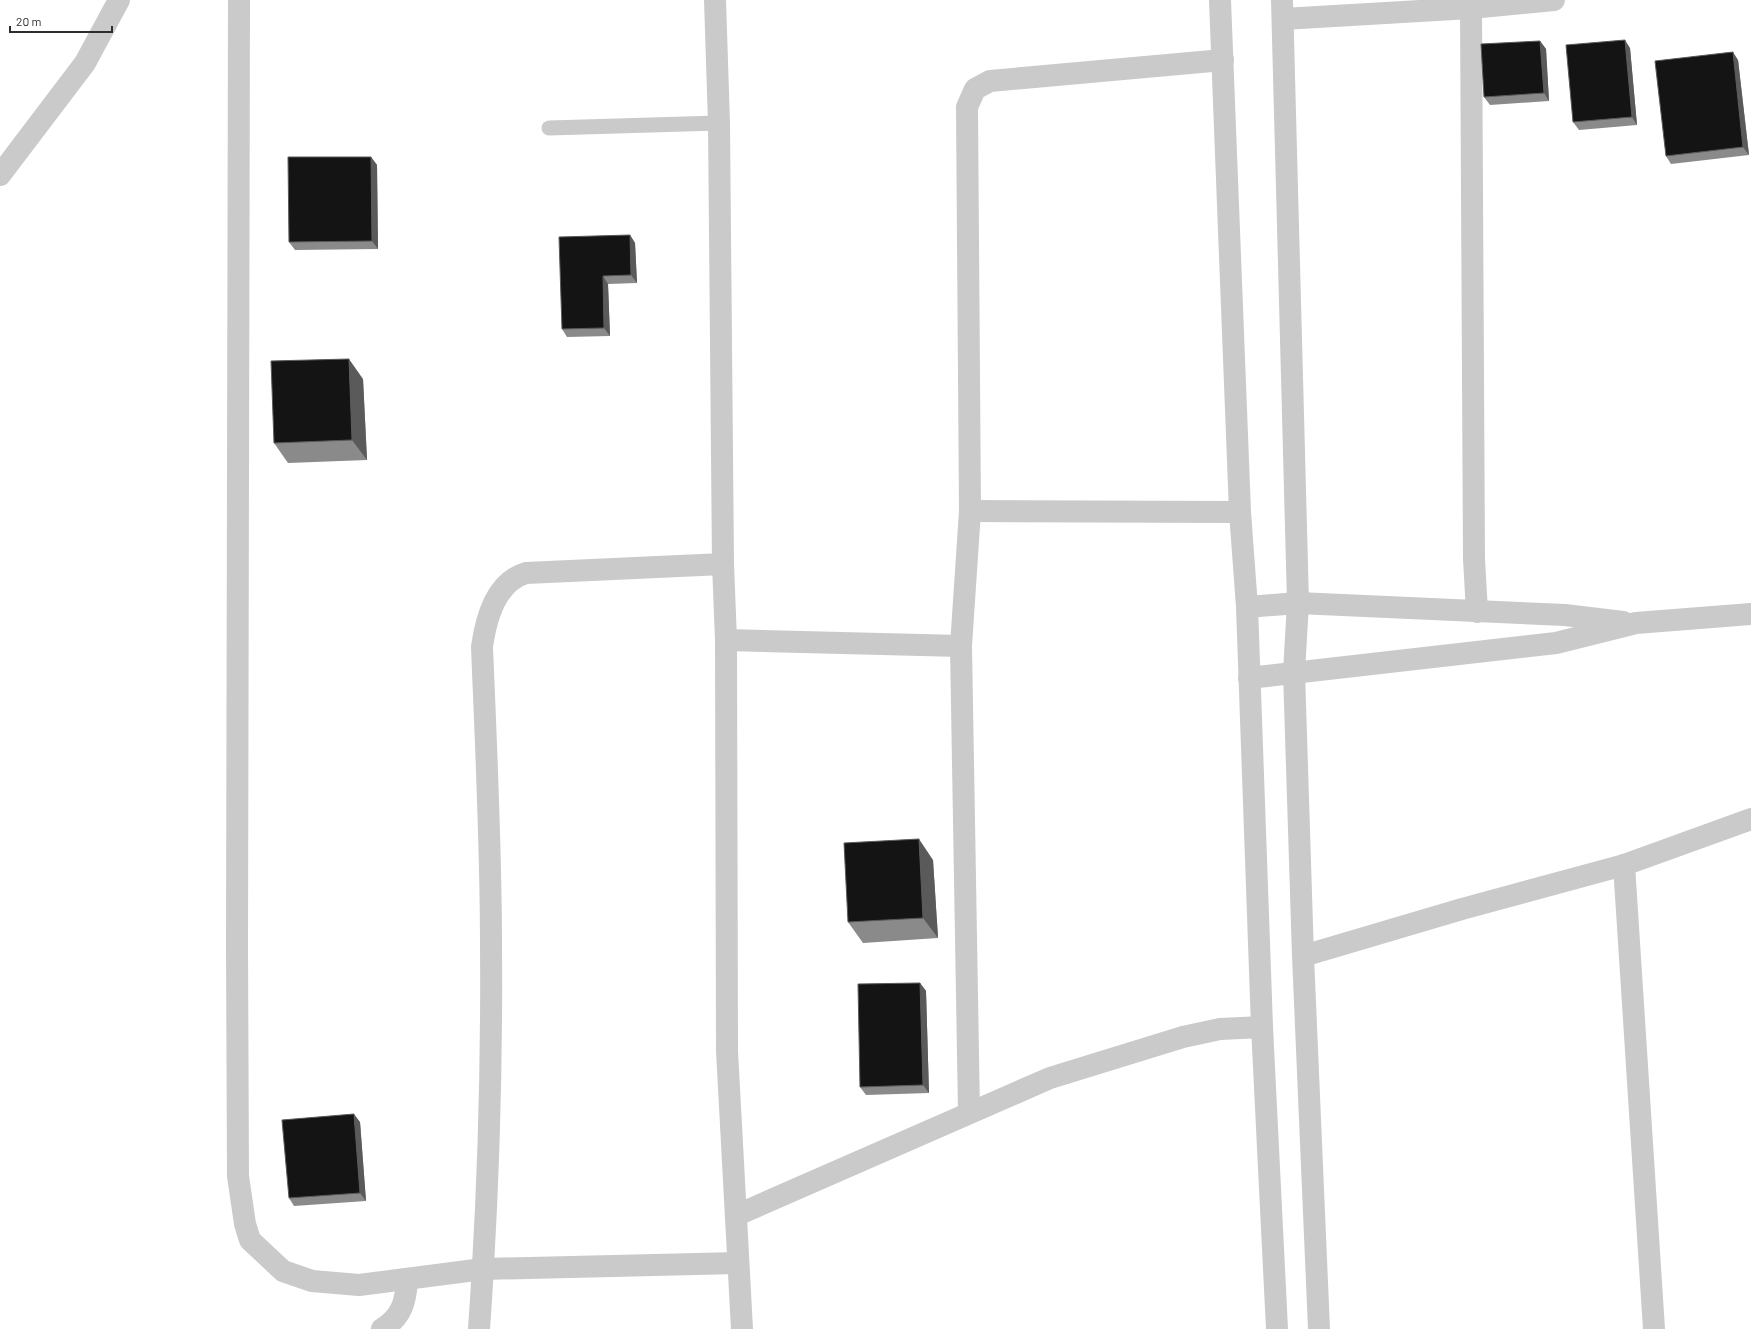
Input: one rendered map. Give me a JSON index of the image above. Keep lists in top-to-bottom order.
{
  "scale_bar": "20 m"
}
